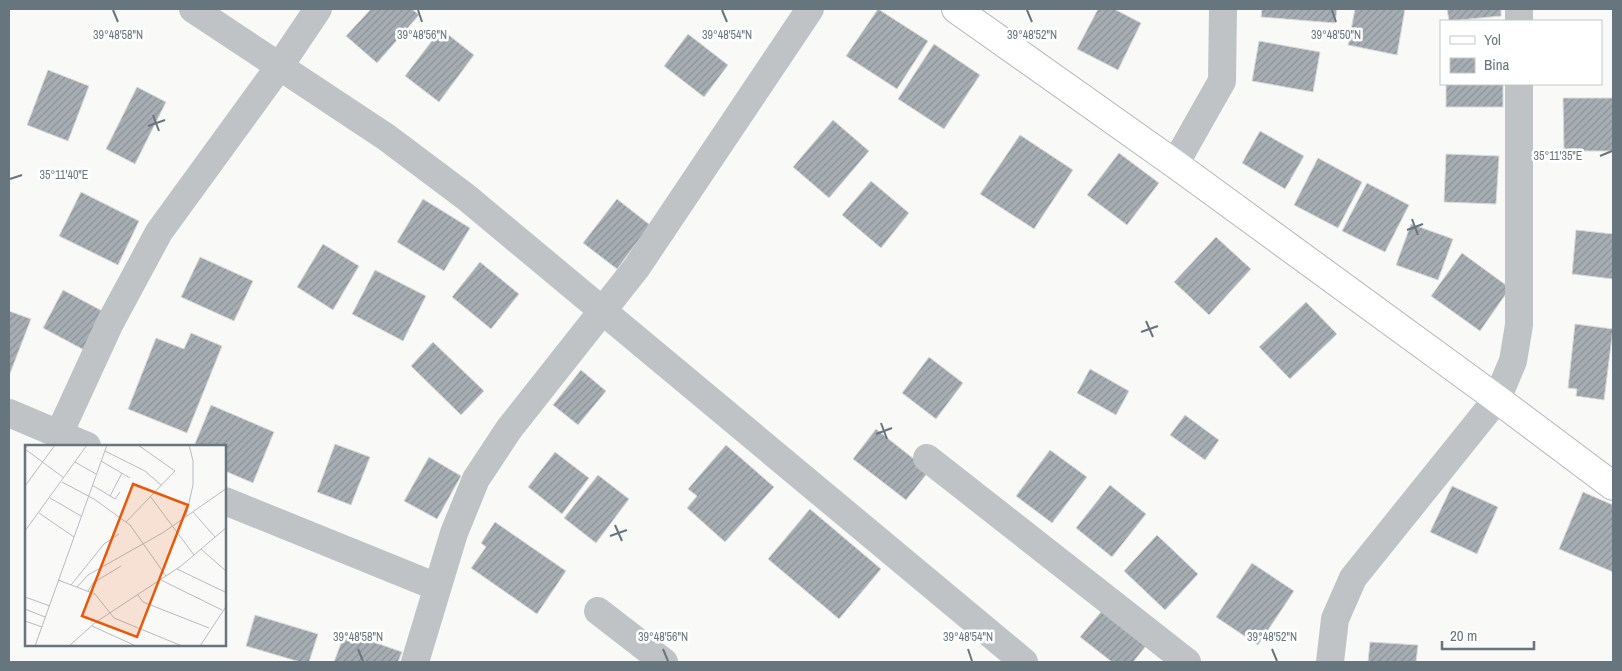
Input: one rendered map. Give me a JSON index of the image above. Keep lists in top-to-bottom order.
{
  "legend": ["Yol", "Bina"],
  "scale_bar": "20 m",
  "coordinates": [
    "39°48'58\"N",
    "39°48'56\"N",
    "39°48'54\"N",
    "39°48'52\"N",
    "39°48'50\"N",
    "35°11'35\"E",
    "35°11'40\"E"
  ]
}
